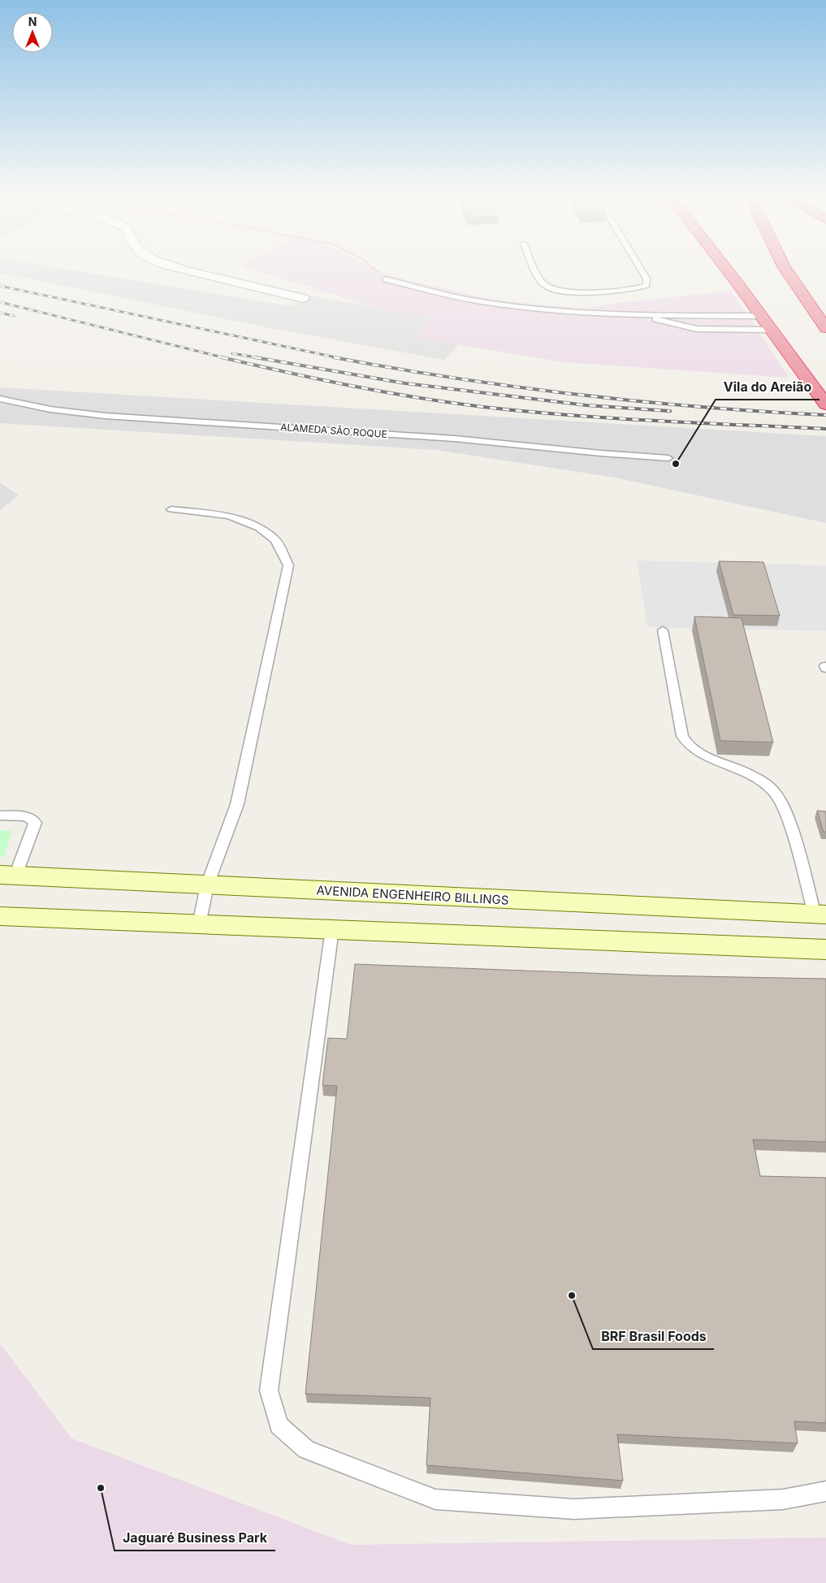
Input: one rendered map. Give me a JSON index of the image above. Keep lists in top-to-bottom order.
{
  "streets": {
    "street": ["AVENIDA ENGENHEIRO BILLINGS"],
    "lane": ["ALAMEDA SÃO ROQUE"]
  },
  "places": ["Vila do Areião", "BRF Brasil Foods", "Jaguaré Business Park"],
  "north": "top"
}
